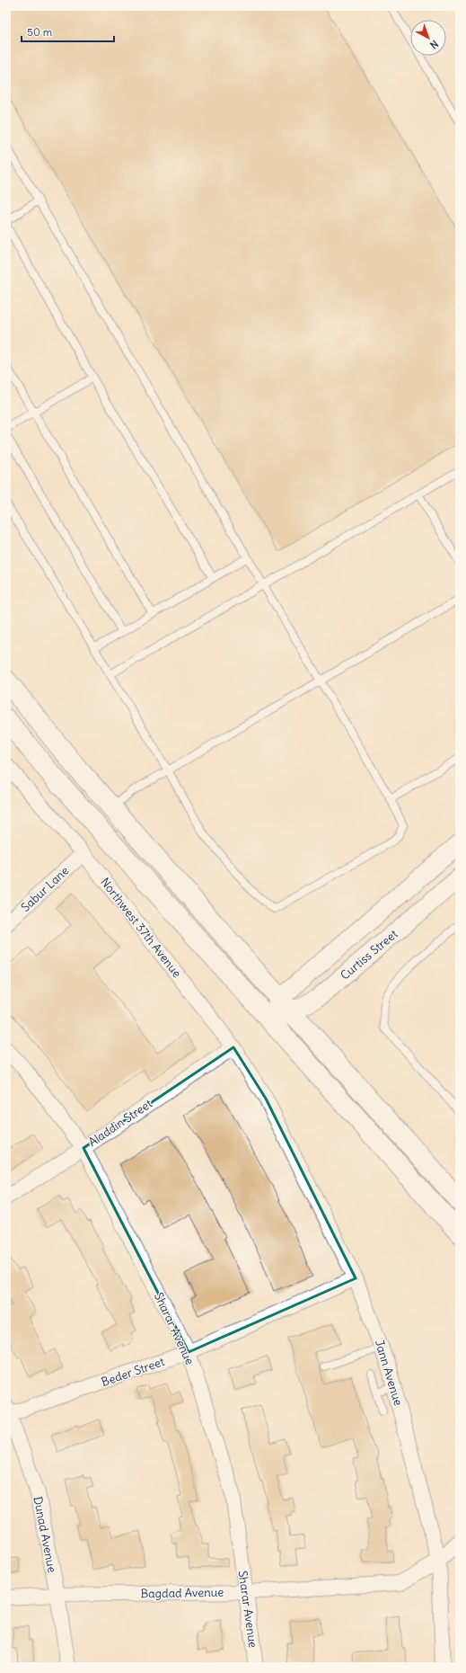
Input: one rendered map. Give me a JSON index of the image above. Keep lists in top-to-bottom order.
{
  "streets": {
    "street": [
      "Sabur Lane",
      "Northwest 37th Avenue",
      "Curtiss Street",
      "Aladdin Street",
      "Sharar Avenue",
      "Beder Street",
      "Jann Avenue",
      "Dunad Avenue",
      "Bagdad Avenue"
    ]
  },
  "crossings": [
    ["Sabur Lane", "Northwest 37th Avenue"],
    ["Northwest 37th Avenue", "Aladdin Street"],
    ["Northwest 37th Avenue", "Jann Avenue"],
    ["Aladdin Street", "Sharar Avenue"],
    ["Sharar Avenue", "Beder Street"],
    ["Sharar Avenue", "Bagdad Avenue"],
    ["Beder Street", "Jann Avenue"],
    ["Beder Street", "Dunad Avenue"],
    ["Jann Avenue", "Bagdad Avenue"],
    ["Dunad Avenue", "Bagdad Avenue"]
  ],
  "scale_bar": "50 m",
  "north": "bottom right"
}
